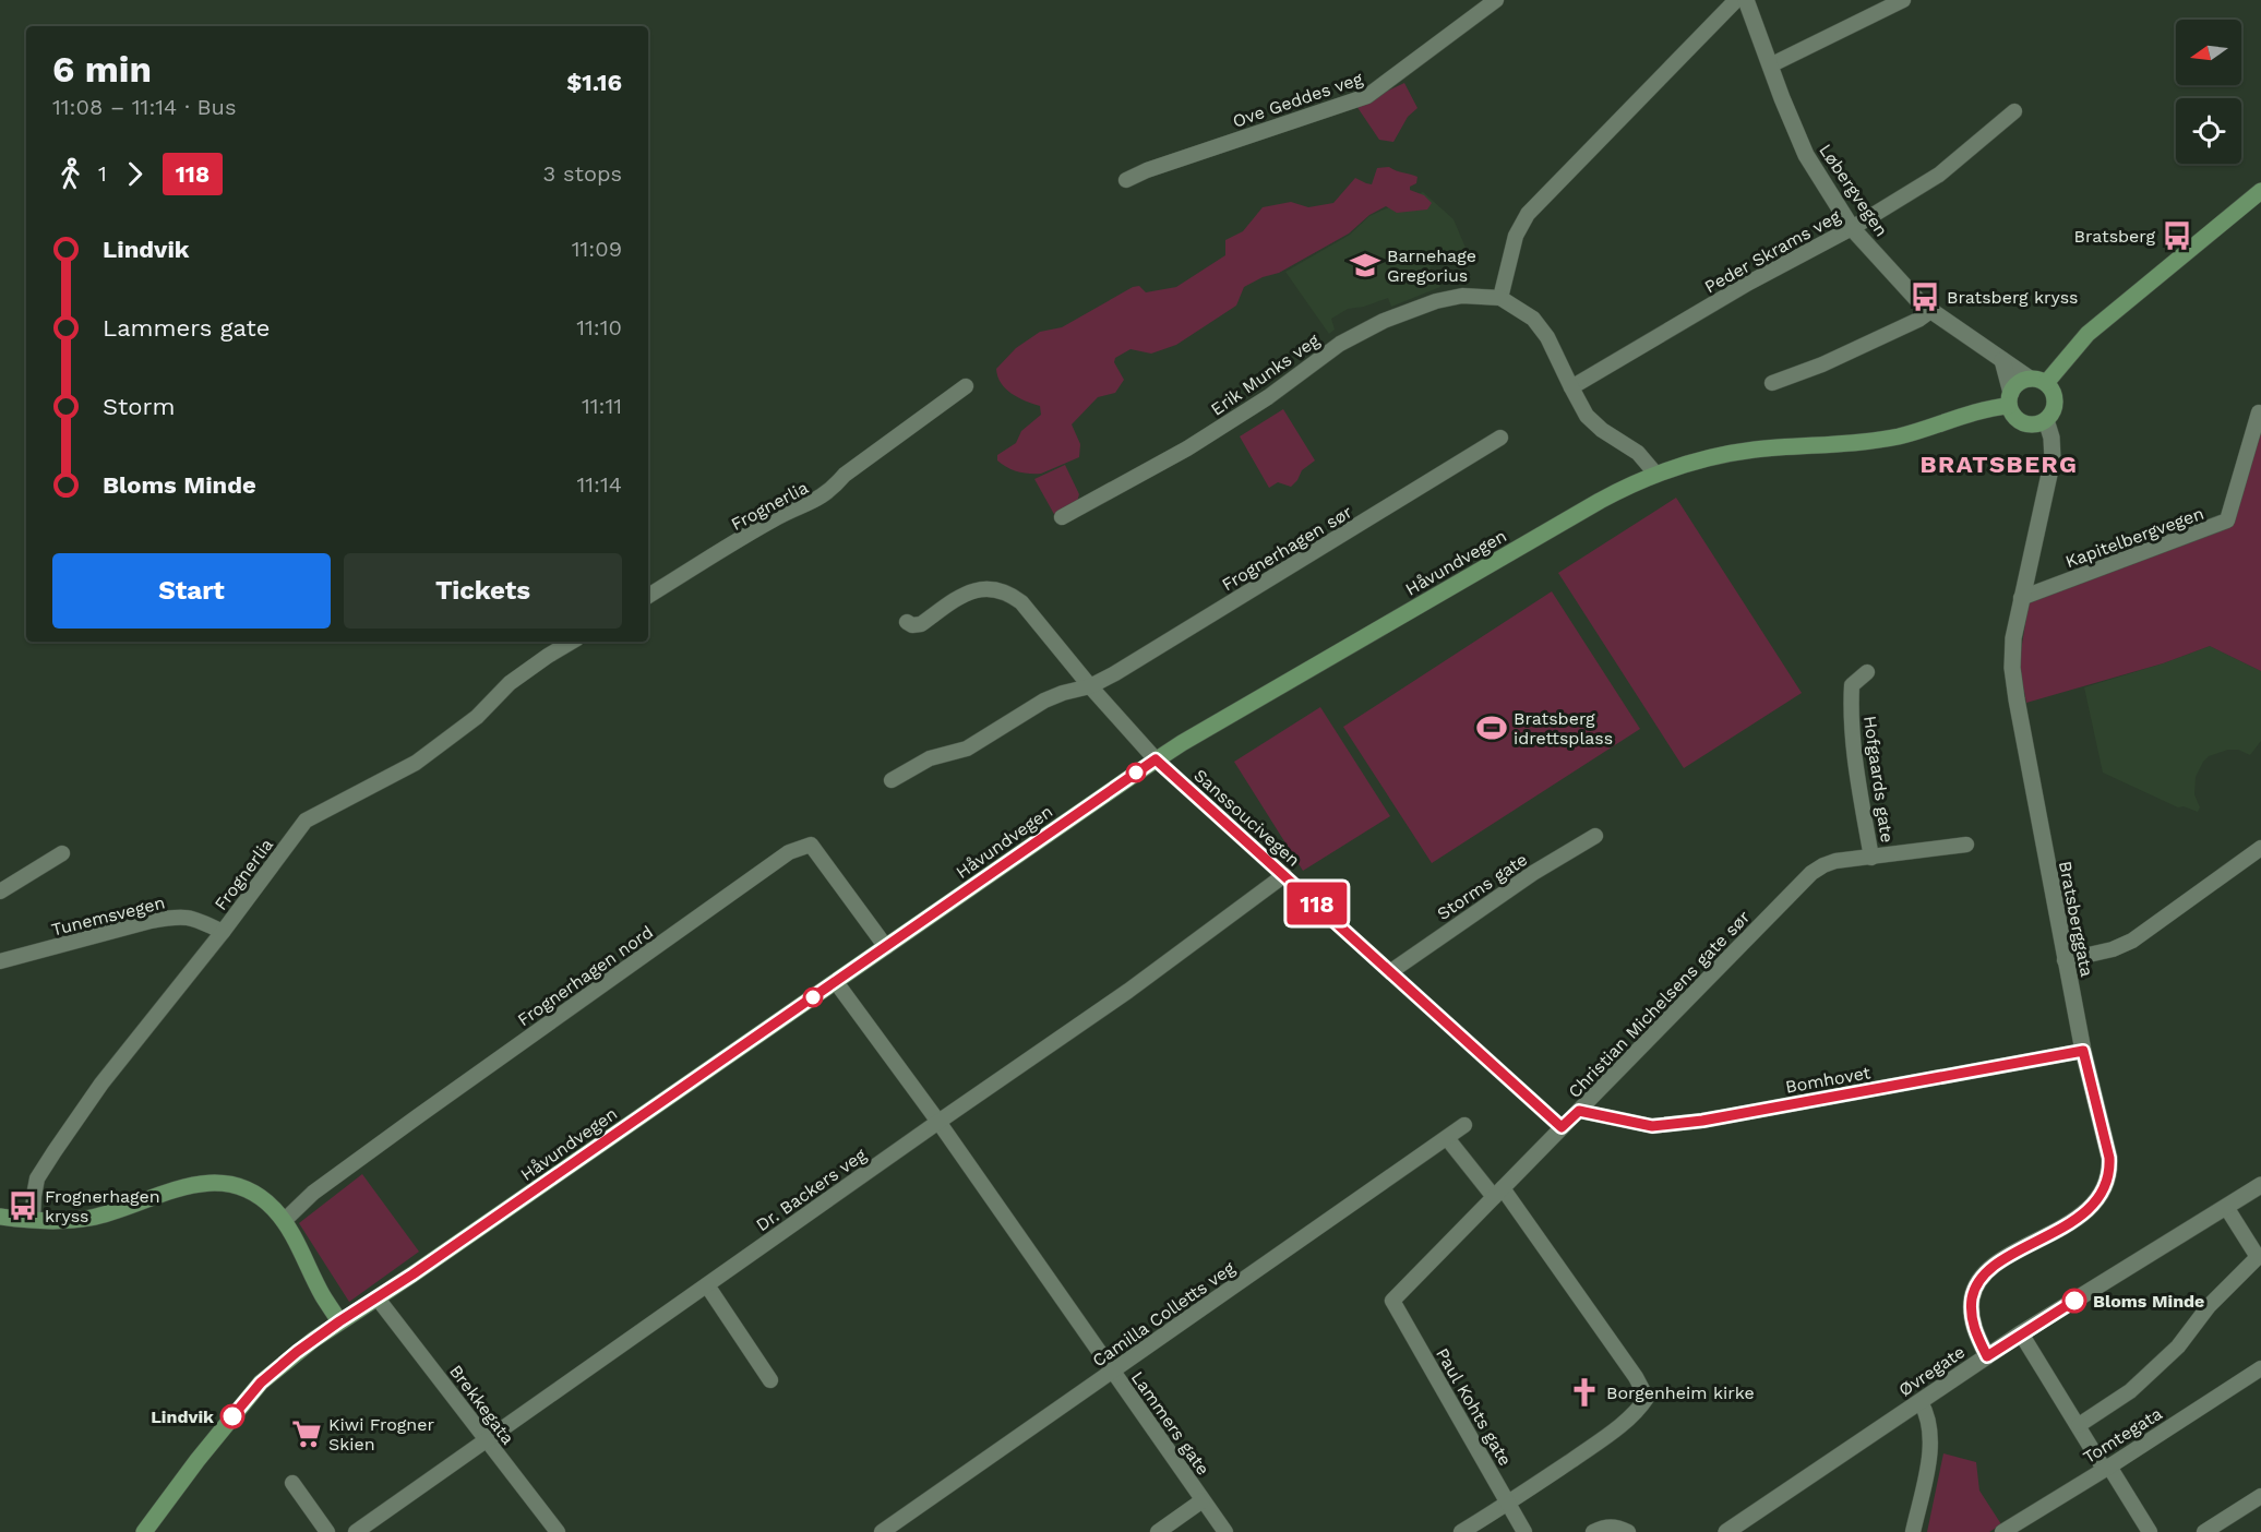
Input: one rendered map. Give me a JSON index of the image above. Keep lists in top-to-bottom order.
{
  "streets": {
    "main road": ["Håvundvegen"],
    "street": [
      "Ove Geddes veg",
      "Løbergvegen",
      "Peder Skrams veg",
      "Erik Munks veg",
      "Frognerlia",
      "Kapitelbergvegen",
      "Frognerhagen sør",
      "Hofgaards gate",
      "Sanssoucivegen",
      "Storms gate",
      "Tunemsvegen",
      "Bratsberggata",
      "Frognerhagen nord",
      "Christian Michelsens gate sør",
      "Bomhovet",
      "Dr. Backers veg",
      "Camilla Colletts veg",
      "Øvregate",
      "Brekkegata",
      "Paul Kohts gate",
      "Lammers gate",
      "Tomtegata"
    ]
  },
  "crossings": [
    ["Løbergvegen", "Peder Skrams veg"],
    ["Løbergvegen", "Håvundvegen"],
    ["Løbergvegen", "Bratsberggata"],
    ["Peder Skrams veg", "Erik Munks veg"],
    ["Erik Munks veg", "Håvundvegen"],
    ["Frognerlia", "Tunemsvegen"],
    ["Kapitelbergvegen", "Bratsberggata"],
    ["Frognerhagen sør", "Sanssoucivegen"],
    ["Håvundvegen", "Sanssoucivegen"],
    ["Håvundvegen", "Bratsberggata"],
    ["Håvundvegen", "Frognerhagen nord"],
    ["Håvundvegen", "Brekkegata"],
    ["Håvundvegen", "Lammers gate"],
    ["Hofgaards gate", "Christian Michelsens gate sør"],
    ["Sanssoucivegen", "Storms gate"],
    ["Sanssoucivegen", "Christian Michelsens gate sør"],
    ["Sanssoucivegen", "Dr. Backers veg"],
    ["Bratsberggata", "Bomhovet"],
    ["Bratsberggata", "Øvregate"],
    ["Christian Michelsens gate sør", "Bomhovet"],
    ["Christian Michelsens gate sør", "Paul Kohts gate"],
    ["Dr. Backers veg", "Brekkegata"],
    ["Dr. Backers veg", "Lammers gate"],
    ["Camilla Colletts veg", "Lammers gate"],
    ["Øvregate", "Tomtegata"]
  ],
  "districts": ["BRATSBERG"],
  "places": {
    "bus stop": ["Bratsberg", "Bratsberg kryss", "Frognerhagen kryss"],
    "school or university": ["Barnehage Gregorius"],
    "sports": ["Bratsberg idrettsplass"],
    "other": ["Bloms Minde", "Lindvik"],
    "church": ["Borgenheim kirke"],
    "supermarket": ["Kiwi Frogner Skien"]
  },
  "lines": ["bus line 118"],
  "north": "left",
  "page": {
    "on_map": "118",
    "heading": ["6 min", "11:08 – 11:14 · Bus", "$1.16"],
    "legs": ["1", "118", "3 stops"],
    "list": [
      {
        "name": "Lindvik",
        "value": "11:09"
      },
      {
        "name": "Lammers gate",
        "value": "11:10"
      },
      {
        "name": "Storm",
        "value": "11:11"
      },
      {
        "name": "Bloms Minde",
        "value": "11:14"
      }
    ],
    "buttons": ["Start", "Tickets"]
  }
}
